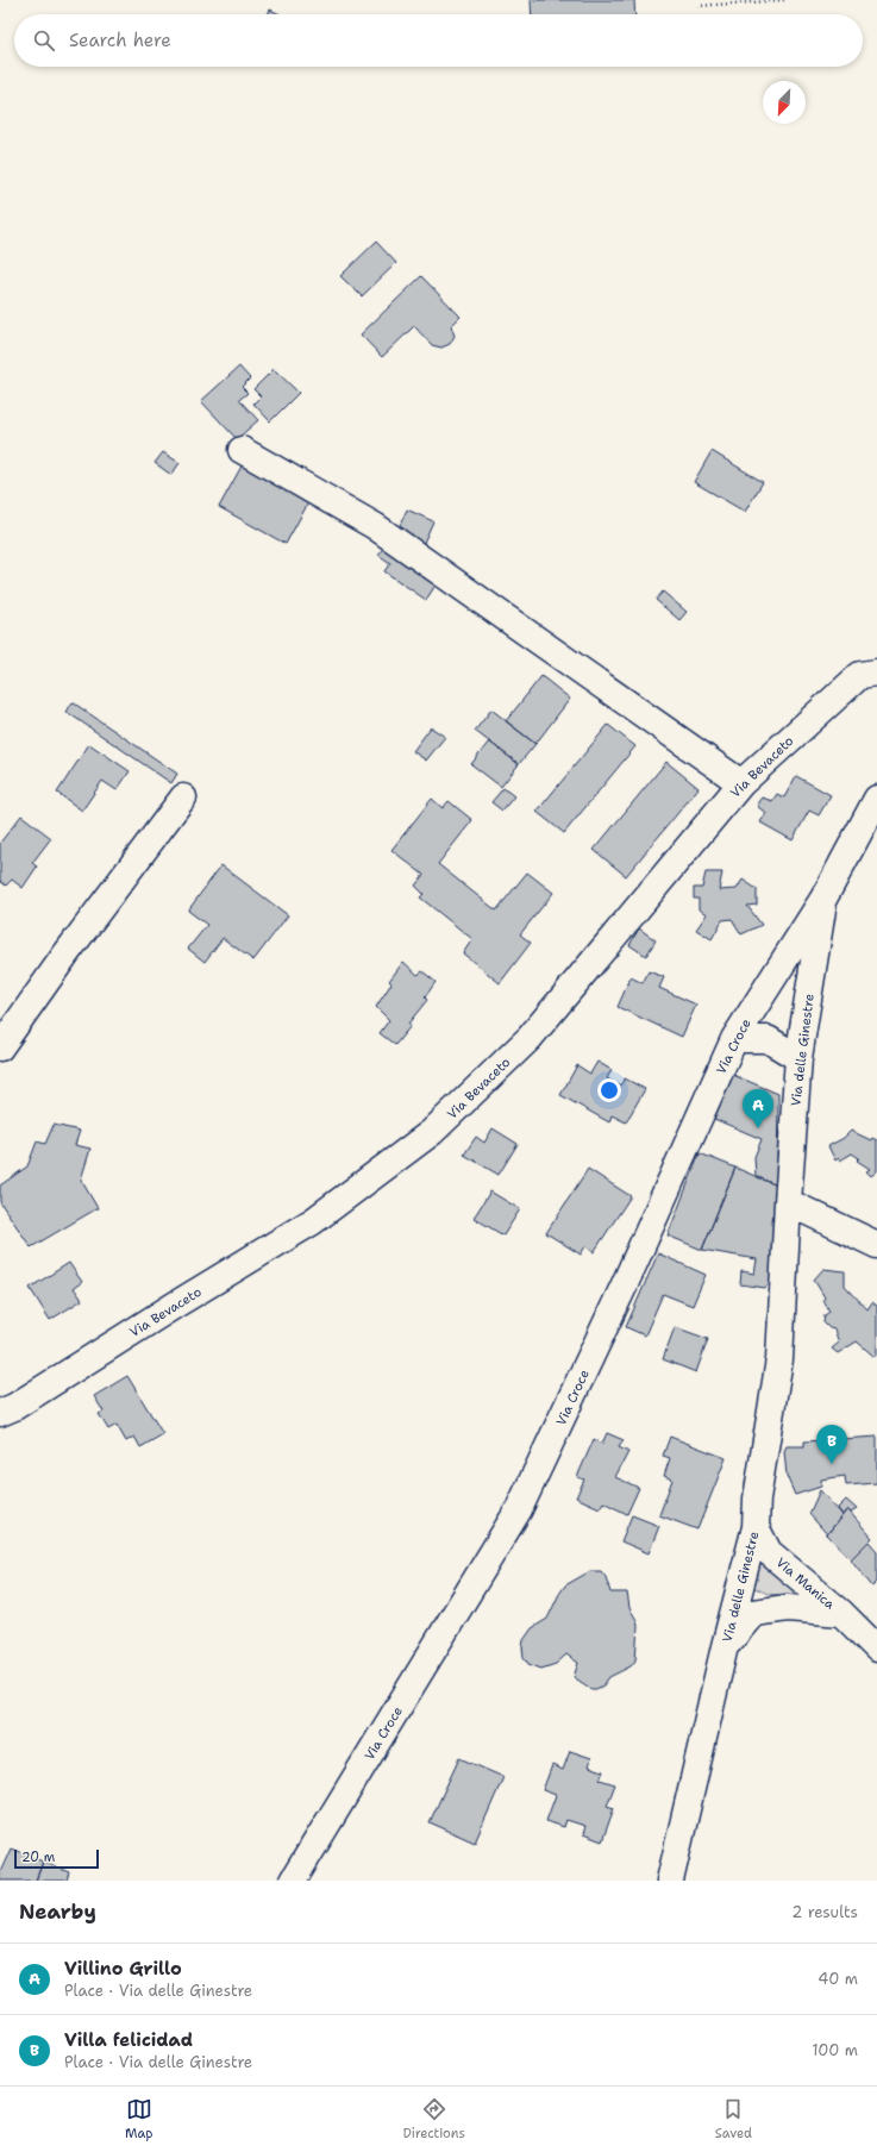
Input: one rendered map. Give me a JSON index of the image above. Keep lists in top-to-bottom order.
{
  "streets": {
    "street": [
      "Via Bevaceto",
      "Via Croce",
      "Via delle Ginestre",
      "Via Manica"
    ]
  },
  "crossings": [
    ["Via Croce", "Via delle Ginestre"],
    ["Via delle Ginestre", "Via Manica"]
  ],
  "scale_bar": "20 m",
  "north": "bottom left",
  "page": {
    "search": "Search here",
    "pins": ["A", "B"],
    "scale": "20 m",
    "heading": ["Nearby", "2 results"],
    "list": [
      {
        "mark": "A",
        "name": "Villino Grillo",
        "note": "Place · Via delle Ginestre",
        "value": "40 m"
      },
      {
        "mark": "B",
        "name": "Villa felicidad",
        "note": "Place · Via delle Ginestre",
        "value": "100 m"
      }
    ],
    "nav": ["Map", "Directions", "Saved"]
  }
}
